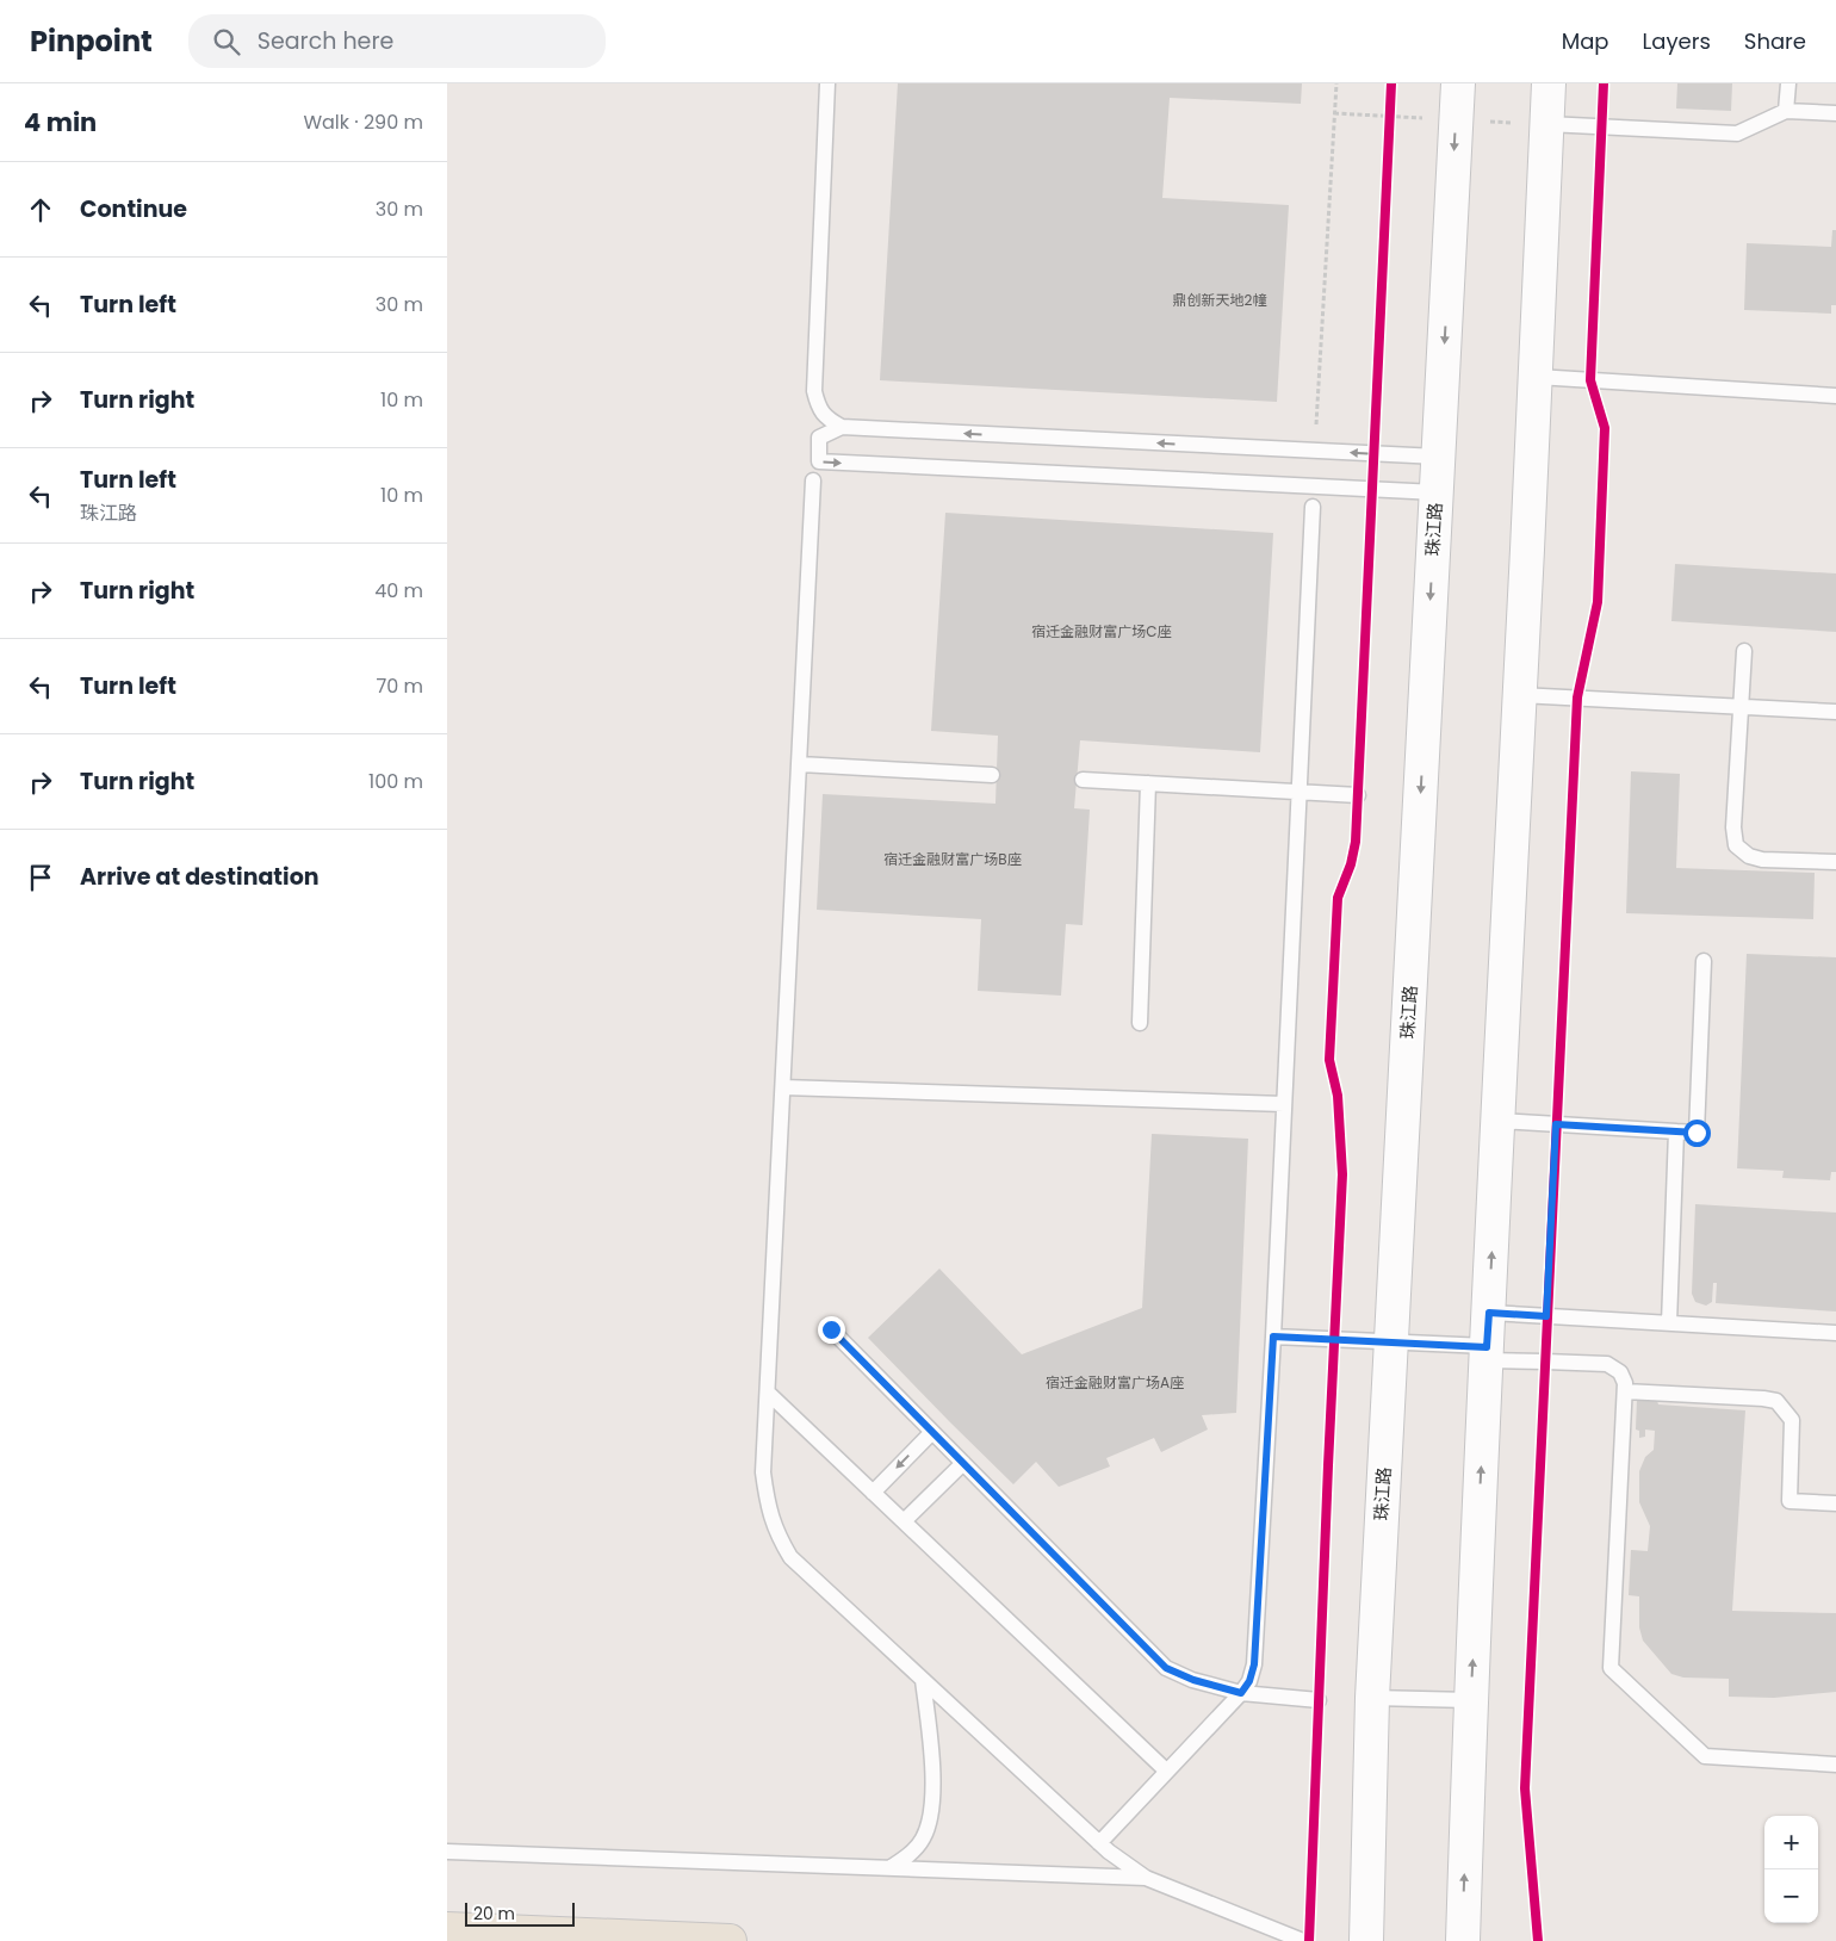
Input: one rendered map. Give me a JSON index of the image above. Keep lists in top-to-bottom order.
{
  "streets": {
    "street": ["珠江路"]
  },
  "house_numbers": [
    "鼎创新天地2幢",
    "宿迁金融财富广场C座",
    "宿迁金融财富广场B座",
    "宿迁金融财富广场A座"
  ],
  "scale_bar": "20 m",
  "page": {
    "header": "Pinpoint",
    "search": "Search here",
    "nav": ["Map", "Layers", "Share"],
    "heading": ["4 min", "Walk · 290 m"],
    "list": [
      ["Continue", "30 m"],
      ["Turn left", "30 m"],
      ["Turn right", "10 m"],
      ["Turn left", "珠江路", "10 m"],
      ["Turn right", "40 m"],
      ["Turn left", "70 m"],
      ["Turn right", "100 m"],
      "Arrive at destination"
    ],
    "map_buttons": ["+", "−"],
    "scale": "20 m"
  }
}
